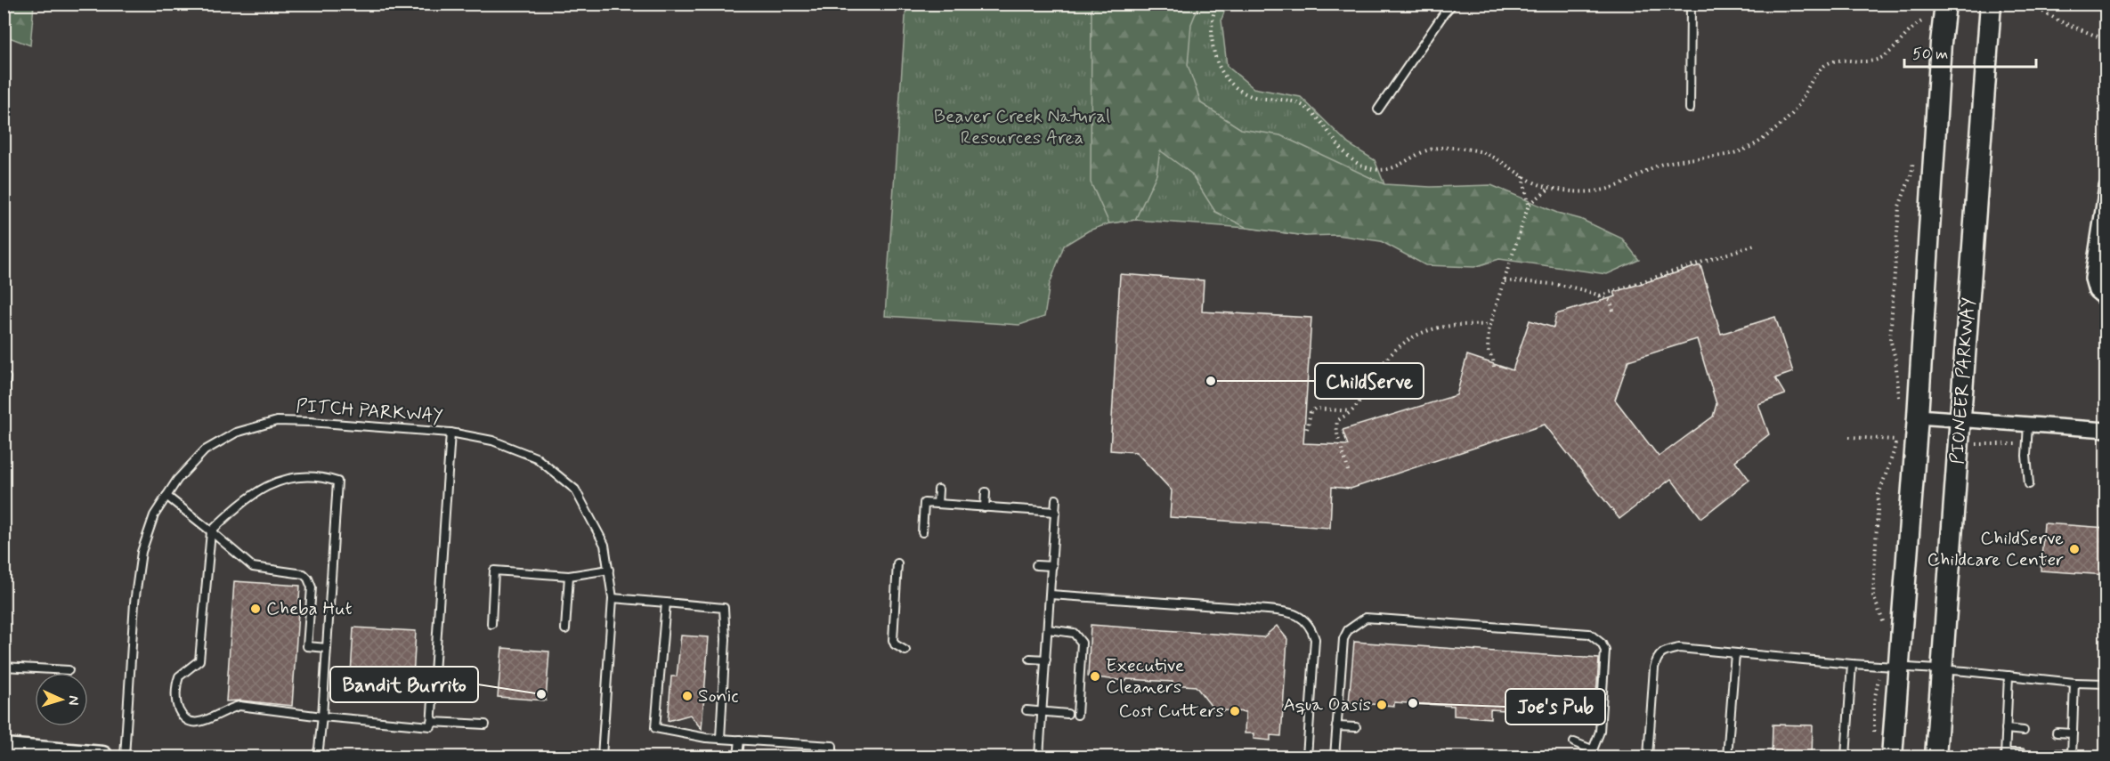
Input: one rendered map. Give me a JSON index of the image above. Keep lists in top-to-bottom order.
{
  "streets": {
    "street": ["PIONEER PARKWAY"],
    "lane": ["PITCH PARKWAY"]
  },
  "parks": ["Beaver Creek Natural Resources Area"],
  "places": [
    "ChildServe",
    "ChildServe Childcare Center",
    "Cheba Hut",
    "Executive Cleaners",
    "Bandit Burrito",
    "Sonic",
    "Joe's Pub",
    "Aqua Oasis",
    "Cost Cutters"
  ],
  "scale_bar": "50 m",
  "north": "right"
}
